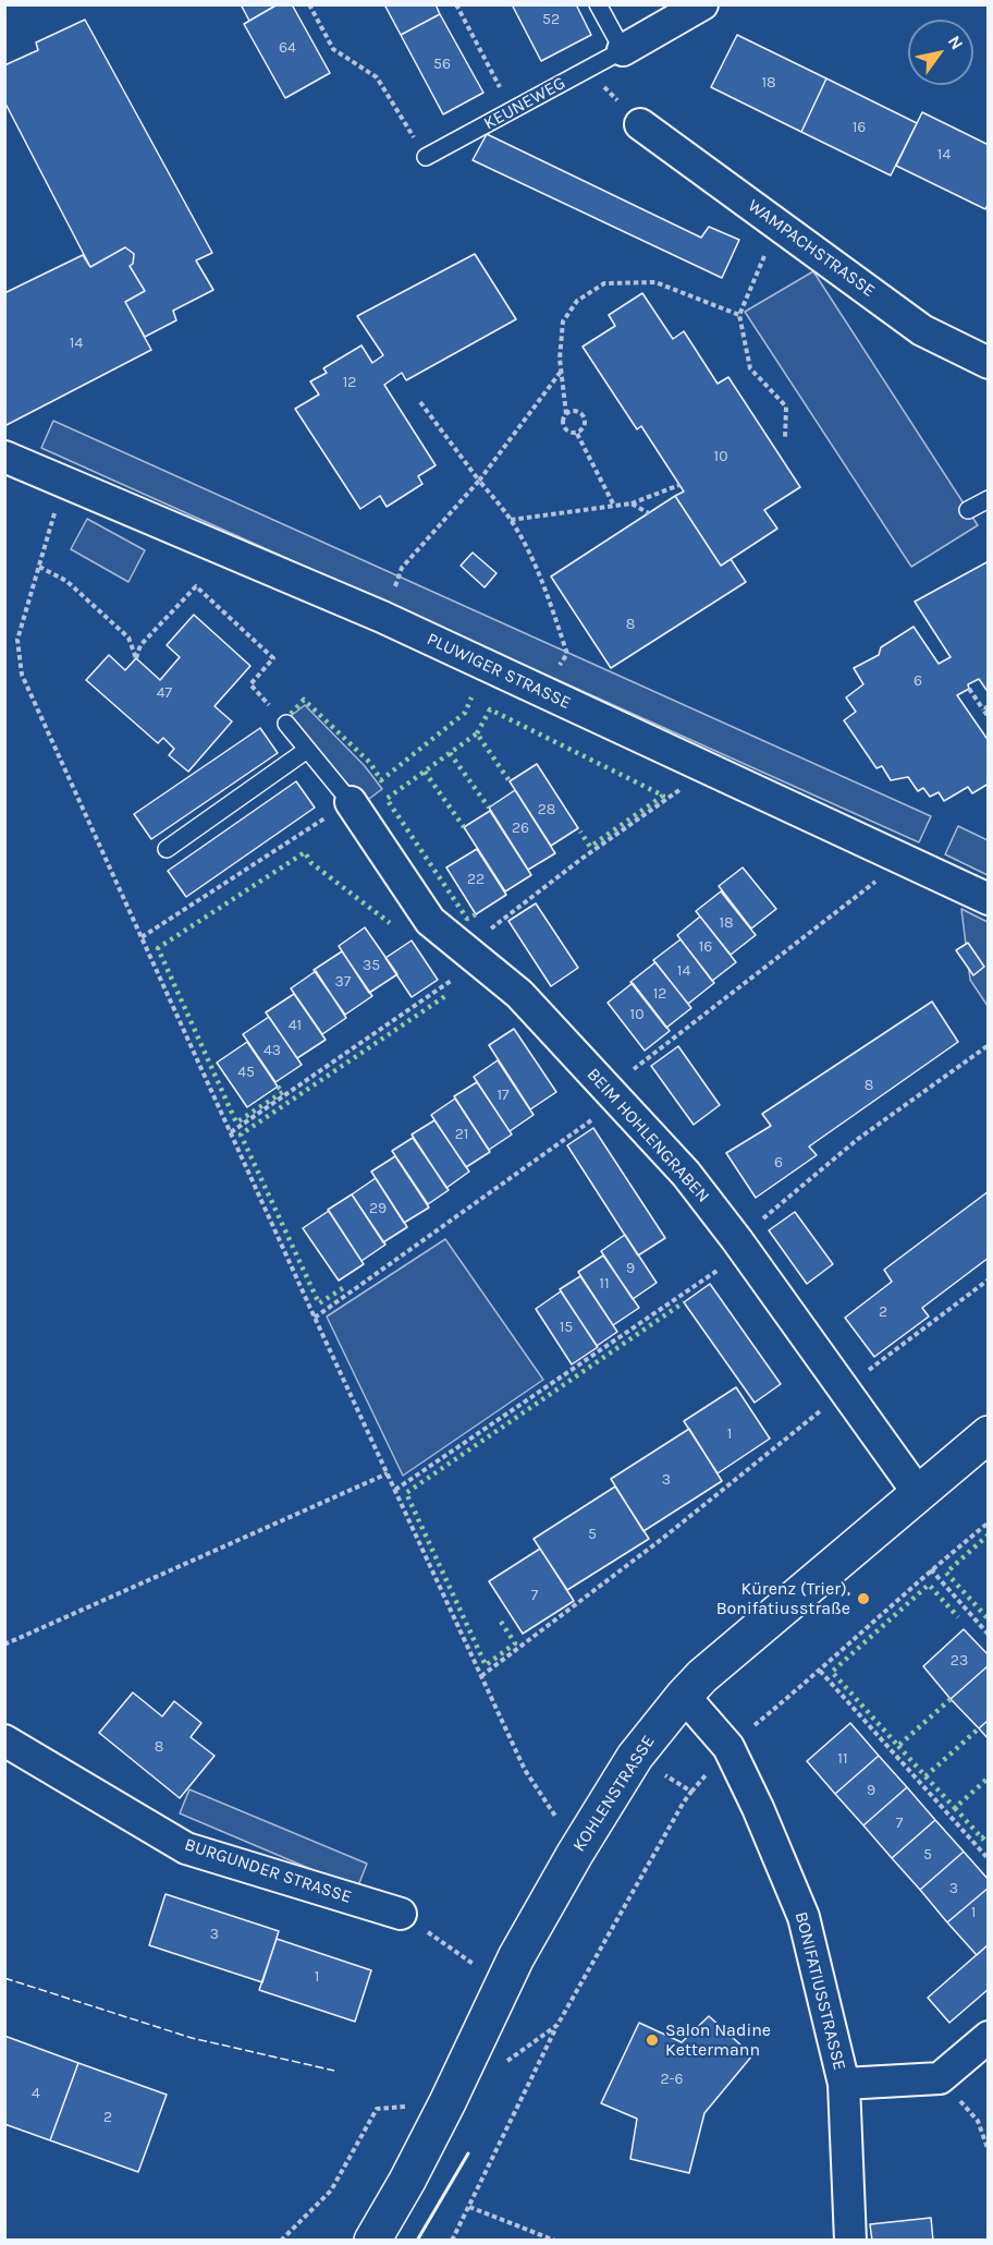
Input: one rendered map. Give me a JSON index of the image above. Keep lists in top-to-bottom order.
{
  "streets": {
    "main road": ["KOHLENSTRASSE"],
    "street": [
      "KEUNEWEG",
      "WAMPACHSTRASSE",
      "PLUWIGER STRASSE",
      "BEIM HOHLENGRABEN",
      "BURGUNDER STRASSE",
      "BONIFATIUSSTRASSE"
    ]
  },
  "crossings": [
    ["BEIM HOHLENGRABEN", "KOHLENSTRASSE"],
    ["KOHLENSTRASSE", "BONIFATIUSSTRASSE"]
  ],
  "places": ["Kürenz (Trier), Bonifatiusstraße", "Salon Nadine Kettermann"],
  "house_numbers": [
    "52",
    "64",
    "56",
    "18",
    "16",
    "14",
    "14",
    "12",
    "10",
    "8",
    "6",
    "47",
    "28",
    "26",
    "22",
    "18",
    "16",
    "35",
    "14",
    "37",
    "12",
    "10",
    "41",
    "43",
    "45",
    "8",
    "17",
    "21",
    "6",
    "29",
    "9",
    "11",
    "2",
    "15",
    "1",
    "3",
    "5",
    "7",
    "23",
    "8",
    "11",
    "9",
    "7",
    "5",
    "3",
    "1",
    "3",
    "1",
    "2-6",
    "4",
    "2"
  ],
  "north": "top right"
}
